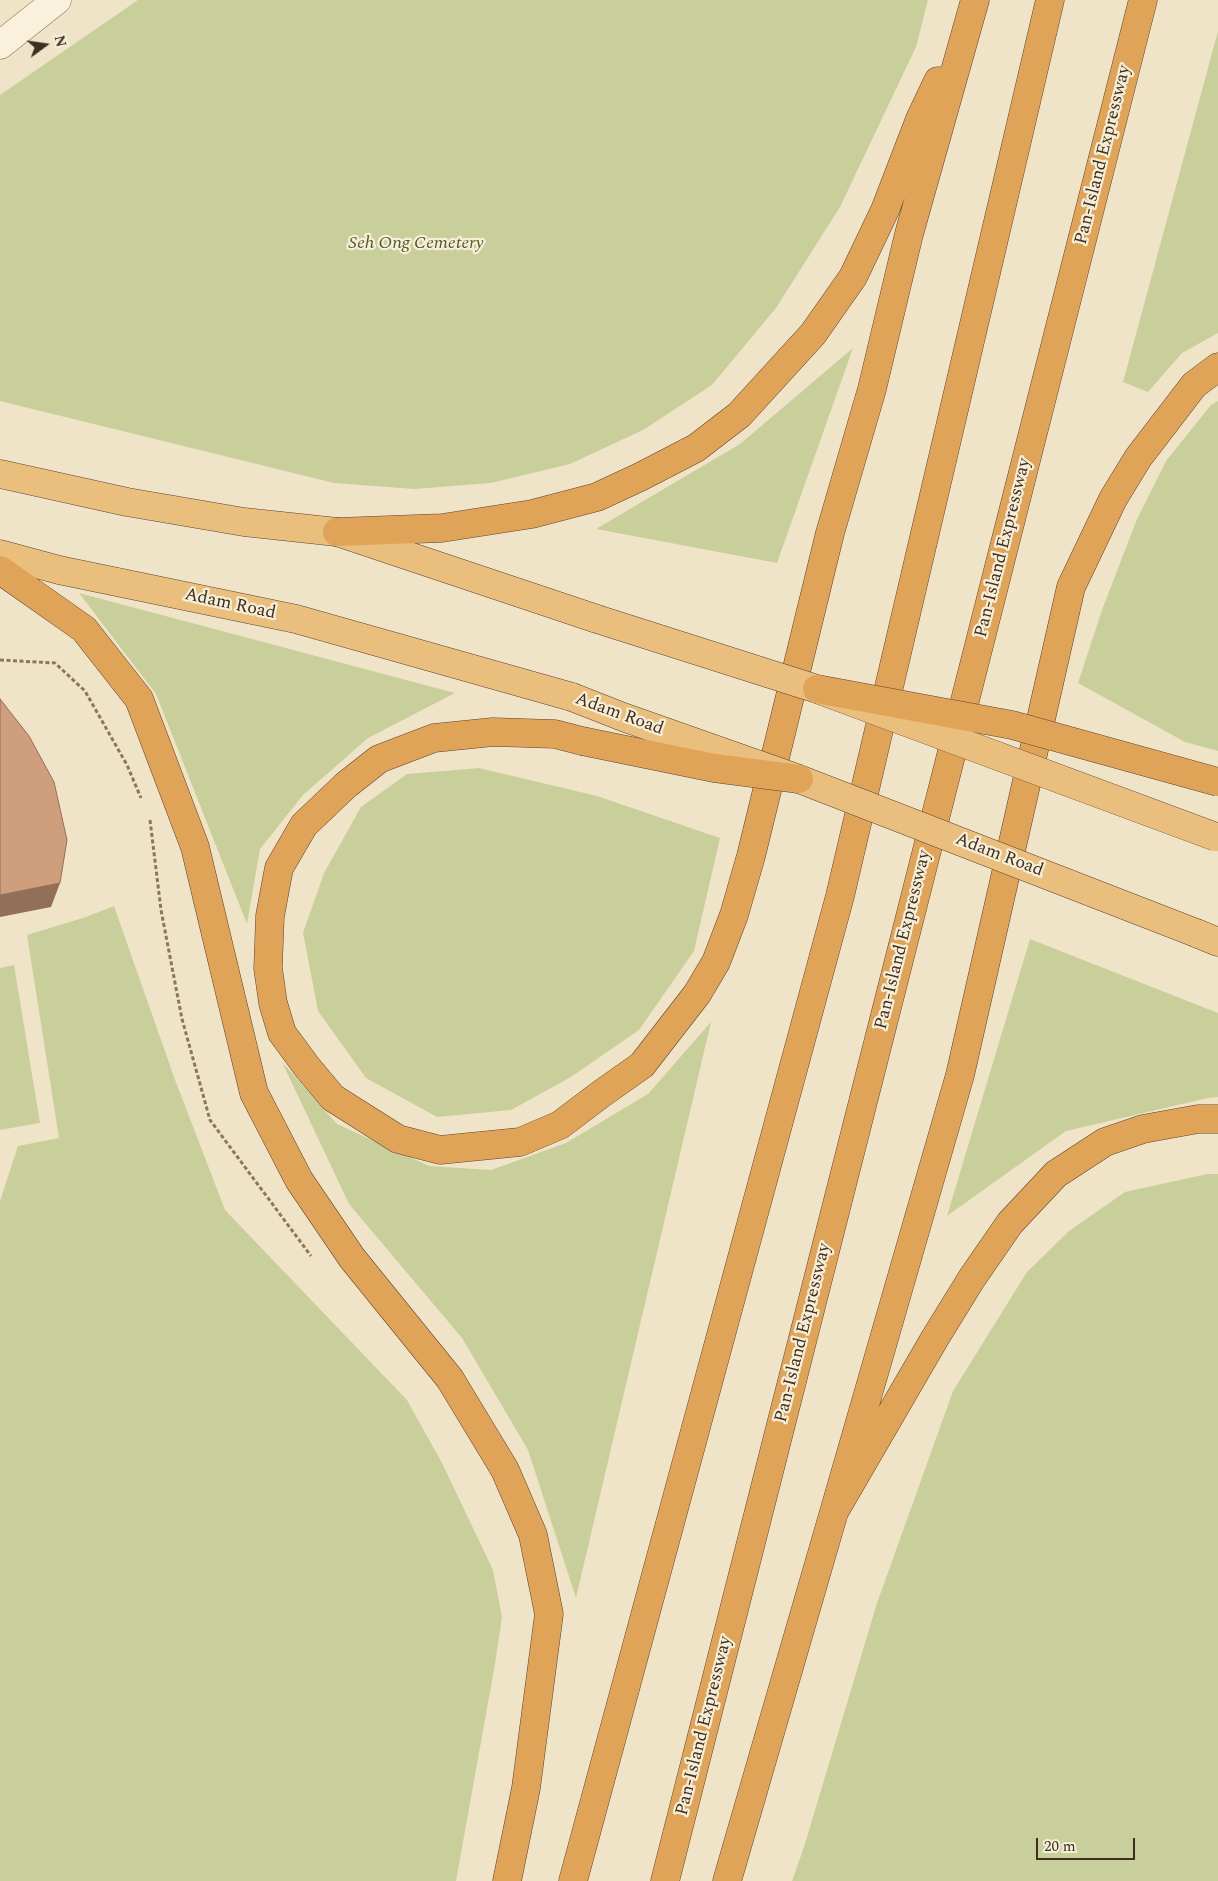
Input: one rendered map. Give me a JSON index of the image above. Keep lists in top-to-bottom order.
{
  "streets": {
    "highway": ["Pan-Island Expressway", "Adam Road"]
  },
  "parks": ["Seh Ong Cemetery"],
  "scale_bar": "20 m",
  "north": "right"
}
